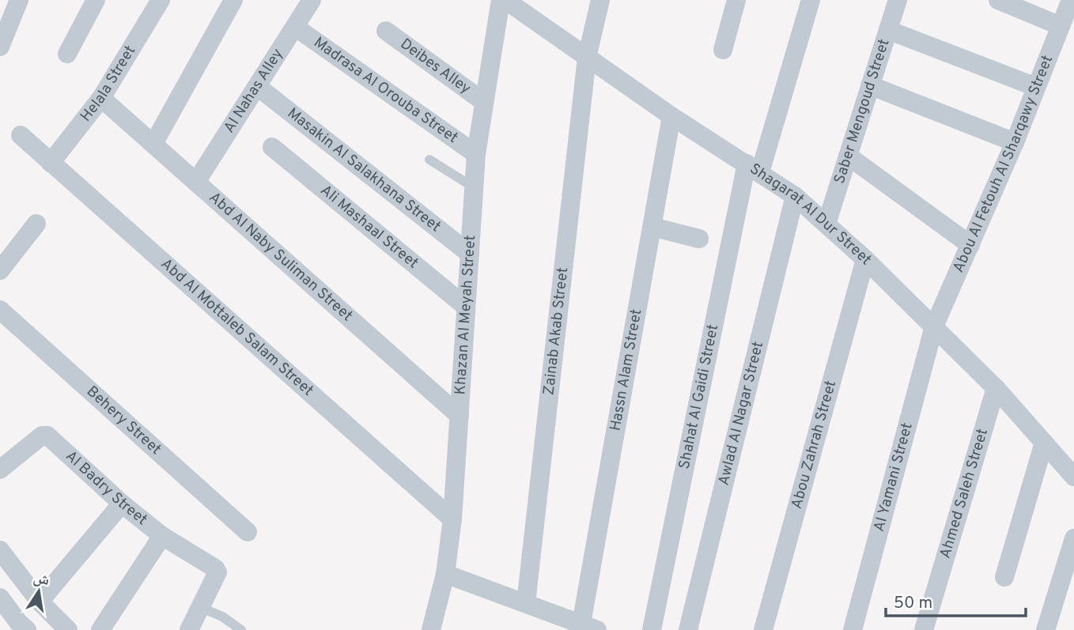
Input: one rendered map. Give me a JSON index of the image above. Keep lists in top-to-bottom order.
{
  "streets": {
    "street": [
      "Deibes Alley",
      "Helala Street",
      "Madrasa Al Orouba Street",
      "Al Nahas Alley",
      "Saber Mengoud Street",
      "Abou Al Fetouh Al Sharqawy Street",
      "Masakin Al Salakhana Street",
      "Shagarat Al Dur Street",
      "Ali Mashaal Street",
      "Abd Al Naby Suliman Street",
      "Khazan Al Meyah Street",
      "Abd Al Mottaleb Salam Street",
      "Zainab Akab Street",
      "Hassn Alam Street",
      "Shahat Al Gaidi Street",
      "Awlad Al Nagar Street",
      "Behery Street",
      "Abou Zahrah Street",
      "Al Yamani Street",
      "Al Badry Street",
      "Ahmed Saleh Street"
    ]
  },
  "crossings": [
    ["Deibes Alley", "Khazan Al Meyah Street"],
    ["Helala Street", "Abd Al Naby Suliman Street"],
    ["Helala Street", "Abd Al Mottaleb Salam Street"],
    ["Madrasa Al Orouba Street", "Al Nahas Alley"],
    ["Madrasa Al Orouba Street", "Khazan Al Meyah Street"],
    ["Al Nahas Alley", "Masakin Al Salakhana Street"],
    ["Al Nahas Alley", "Abd Al Naby Suliman Street"],
    ["Saber Mengoud Street", "Shagarat Al Dur Street"],
    ["Abou Al Fetouh Al Sharqawy Street", "Shagarat Al Dur Street"],
    ["Abou Al Fetouh Al Sharqawy Street", "Al Yamani Street"],
    ["Masakin Al Salakhana Street", "Khazan Al Meyah Street"],
    ["Shagarat Al Dur Street", "Zainab Akab Street"],
    ["Shagarat Al Dur Street", "Hassn Alam Street"],
    ["Shagarat Al Dur Street", "Shahat Al Gaidi Street"],
    ["Shagarat Al Dur Street", "Awlad Al Nagar Street"],
    ["Shagarat Al Dur Street", "Abou Zahrah Street"],
    ["Shagarat Al Dur Street", "Al Yamani Street"],
    ["Shagarat Al Dur Street", "Ahmed Saleh Street"],
    ["Ali Mashaal Street", "Khazan Al Meyah Street"],
    ["Abd Al Naby Suliman Street", "Khazan Al Meyah Street"],
    ["Khazan Al Meyah Street", "Abd Al Mottaleb Salam Street"]
  ],
  "scale_bar": "50 m",
  "north": "top"
}
